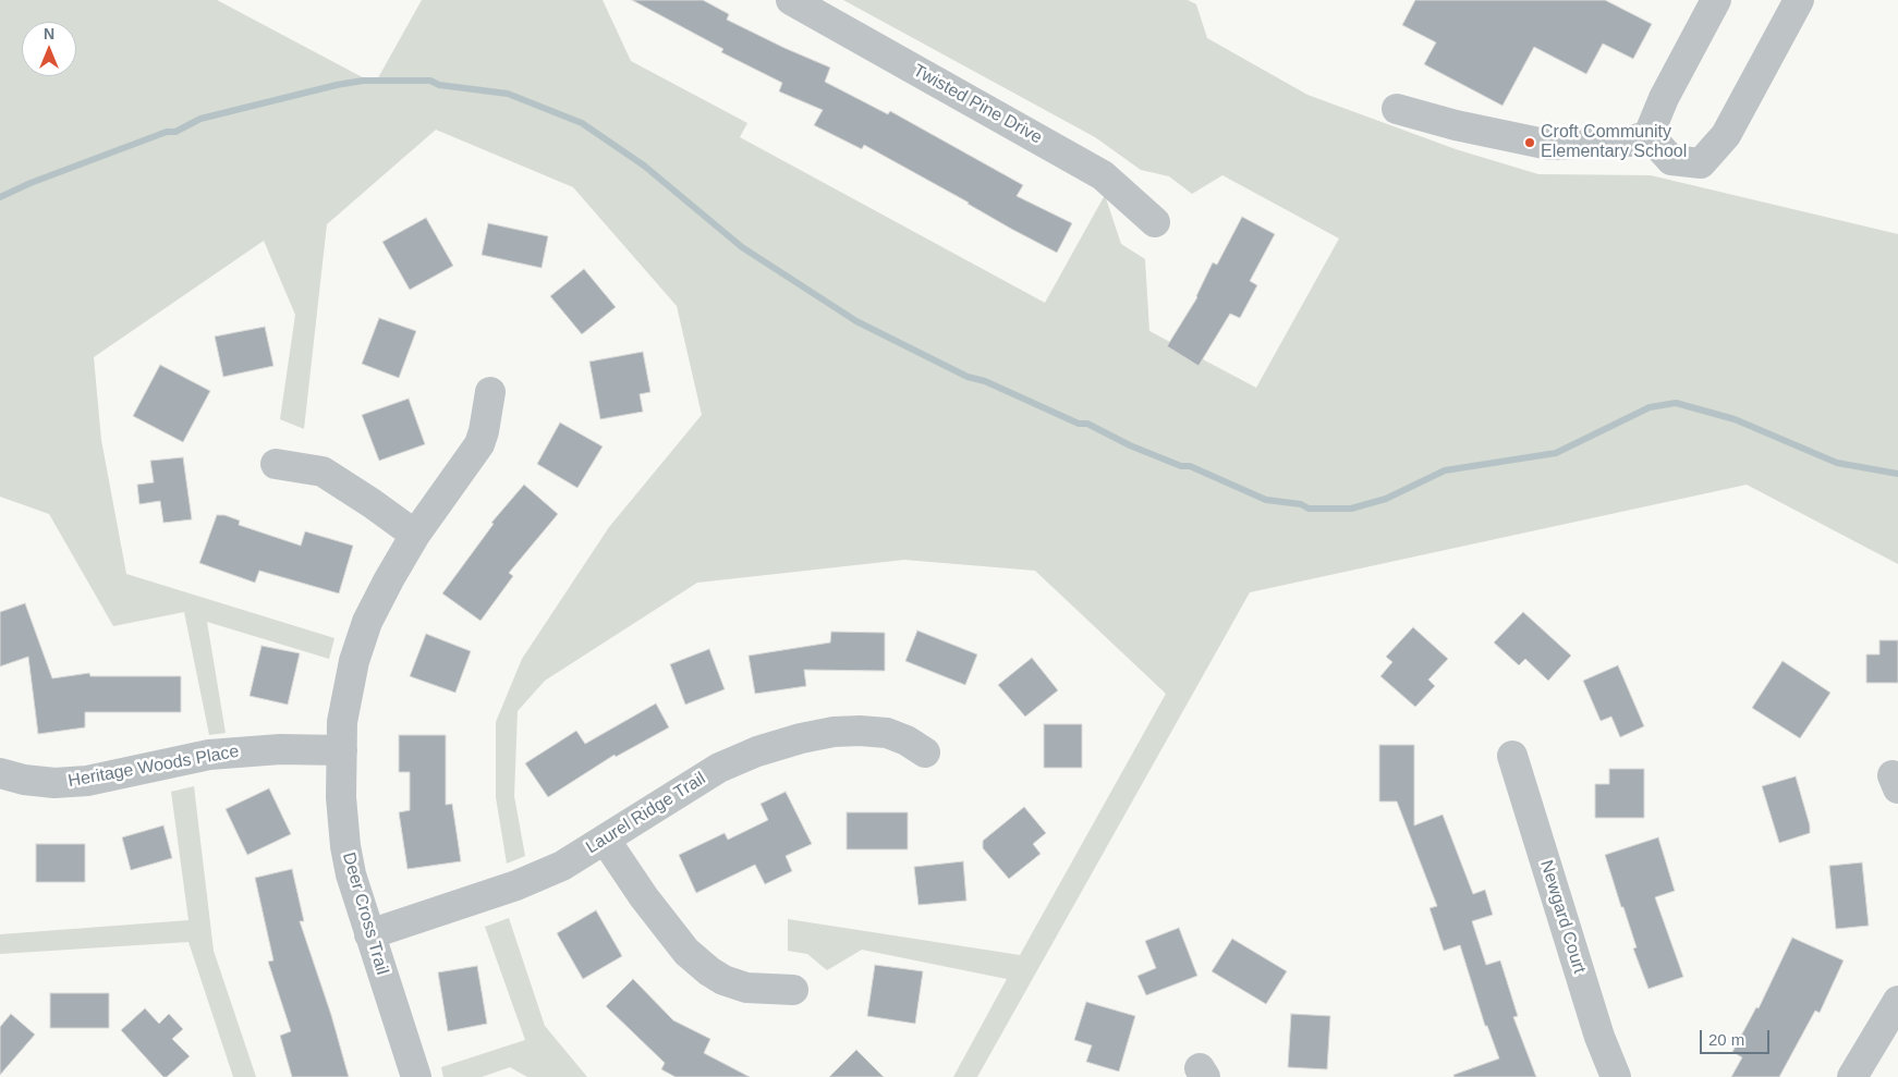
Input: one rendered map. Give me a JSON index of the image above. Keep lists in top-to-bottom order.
{
  "streets": {
    "street": [
      "Twisted Pine Drive",
      "Heritage Woods Place",
      "Laurel Ridge Trail",
      "Deer Cross Trail",
      "Newgard Court"
    ]
  },
  "crossings": [
    ["Heritage Woods Place", "Deer Cross Trail"],
    ["Laurel Ridge Trail", "Deer Cross Trail"]
  ],
  "places": ["Croft Community Elementary School"],
  "scale_bar": "20 m",
  "north": "top"
}
